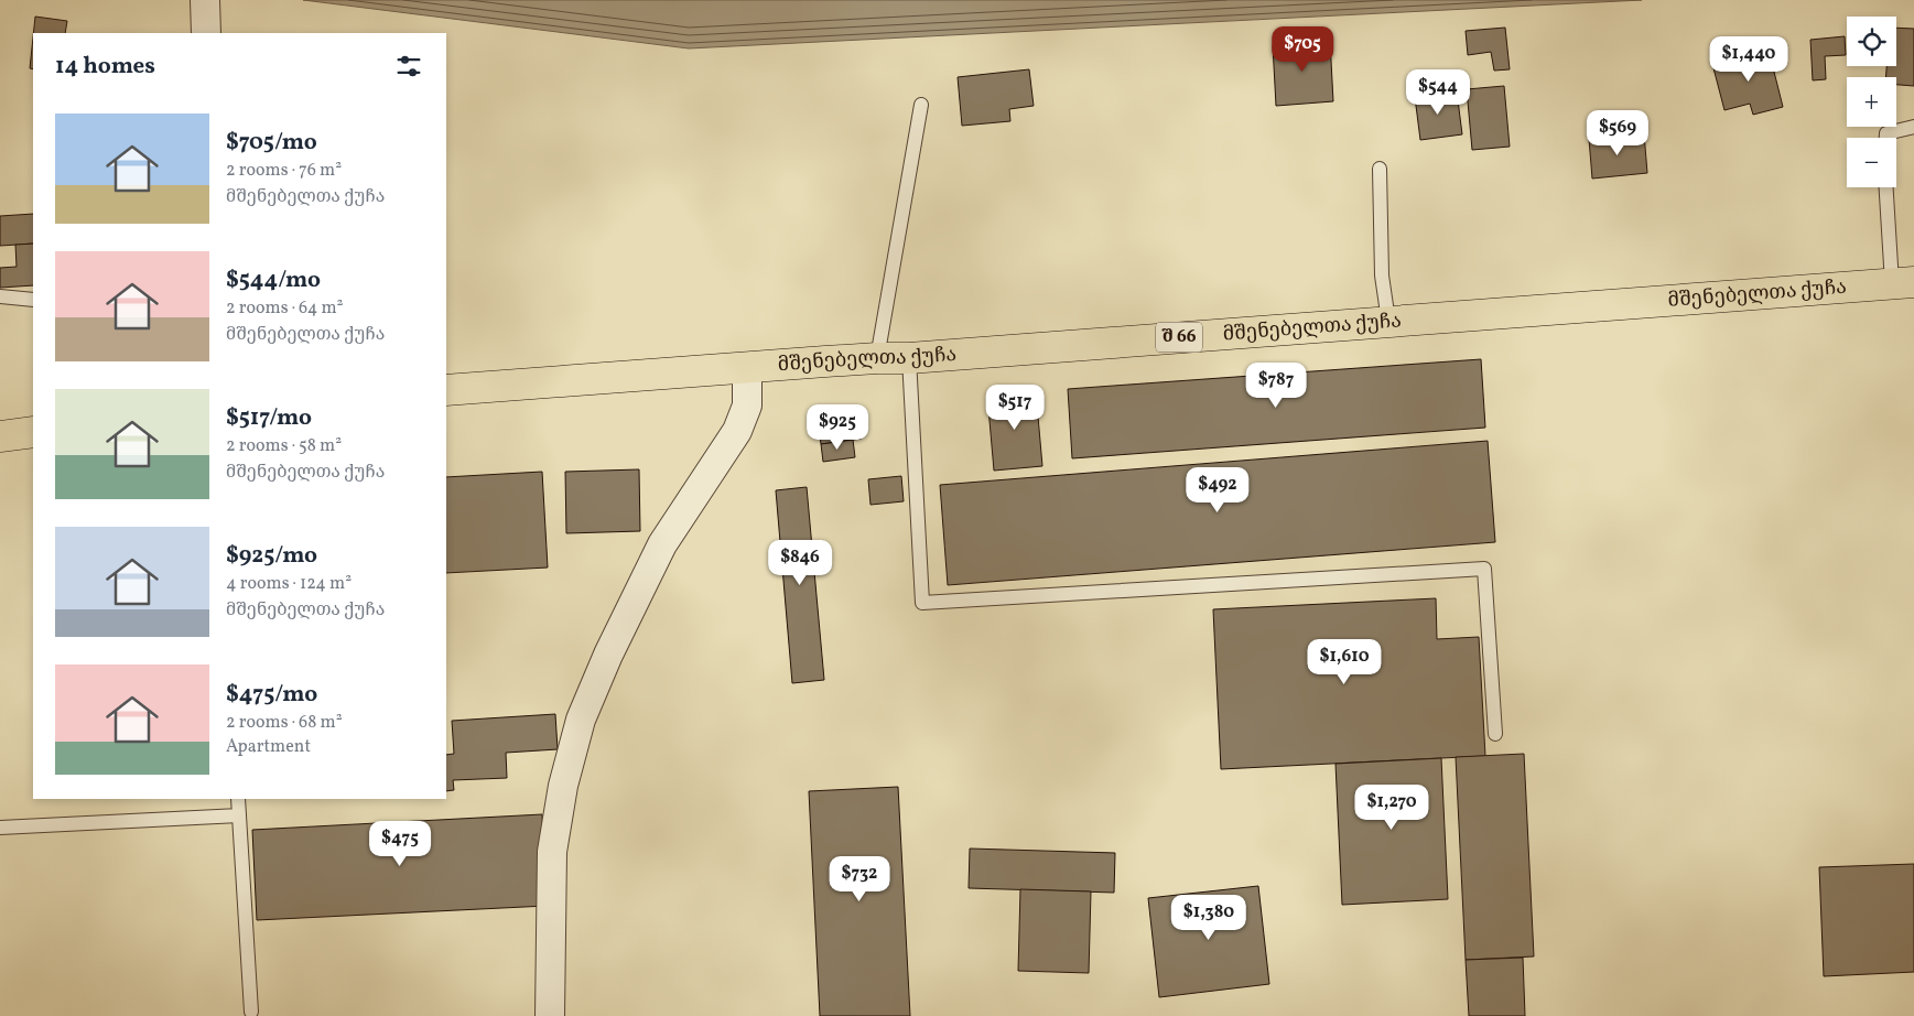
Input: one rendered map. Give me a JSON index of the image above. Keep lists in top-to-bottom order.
{
  "streets": {
    "main road": ["მშენებელთა ქუჩა", "შ 66"]
  },
  "page": {
    "map_buttons": ["+", "−"],
    "price": [
      "$705",
      "$1,440",
      "$544",
      "$569",
      "$787",
      "$517",
      "$925",
      "$492",
      "$846",
      "$1,610",
      "$1,270",
      "$475",
      "$732",
      "$1,380"
    ],
    "heading": "14 homes",
    "list": [
      {
        "name": "$705/mo",
        "note": "2 rooms · 76 m² · მშენებელთა ქუჩა"
      },
      {
        "name": "$544/mo",
        "note": "2 rooms · 64 m² · მშენებელთა ქუჩა"
      },
      {
        "name": "$517/mo",
        "note": "2 rooms · 58 m² · მშენებელთა ქუჩა"
      },
      {
        "name": "$925/mo",
        "note": "4 rooms · 124 m² · მშენებელთა ქუჩა"
      },
      {
        "name": "$475/mo",
        "note": "2 rooms · 68 m² · Apartment"
      }
    ]
  }
}
